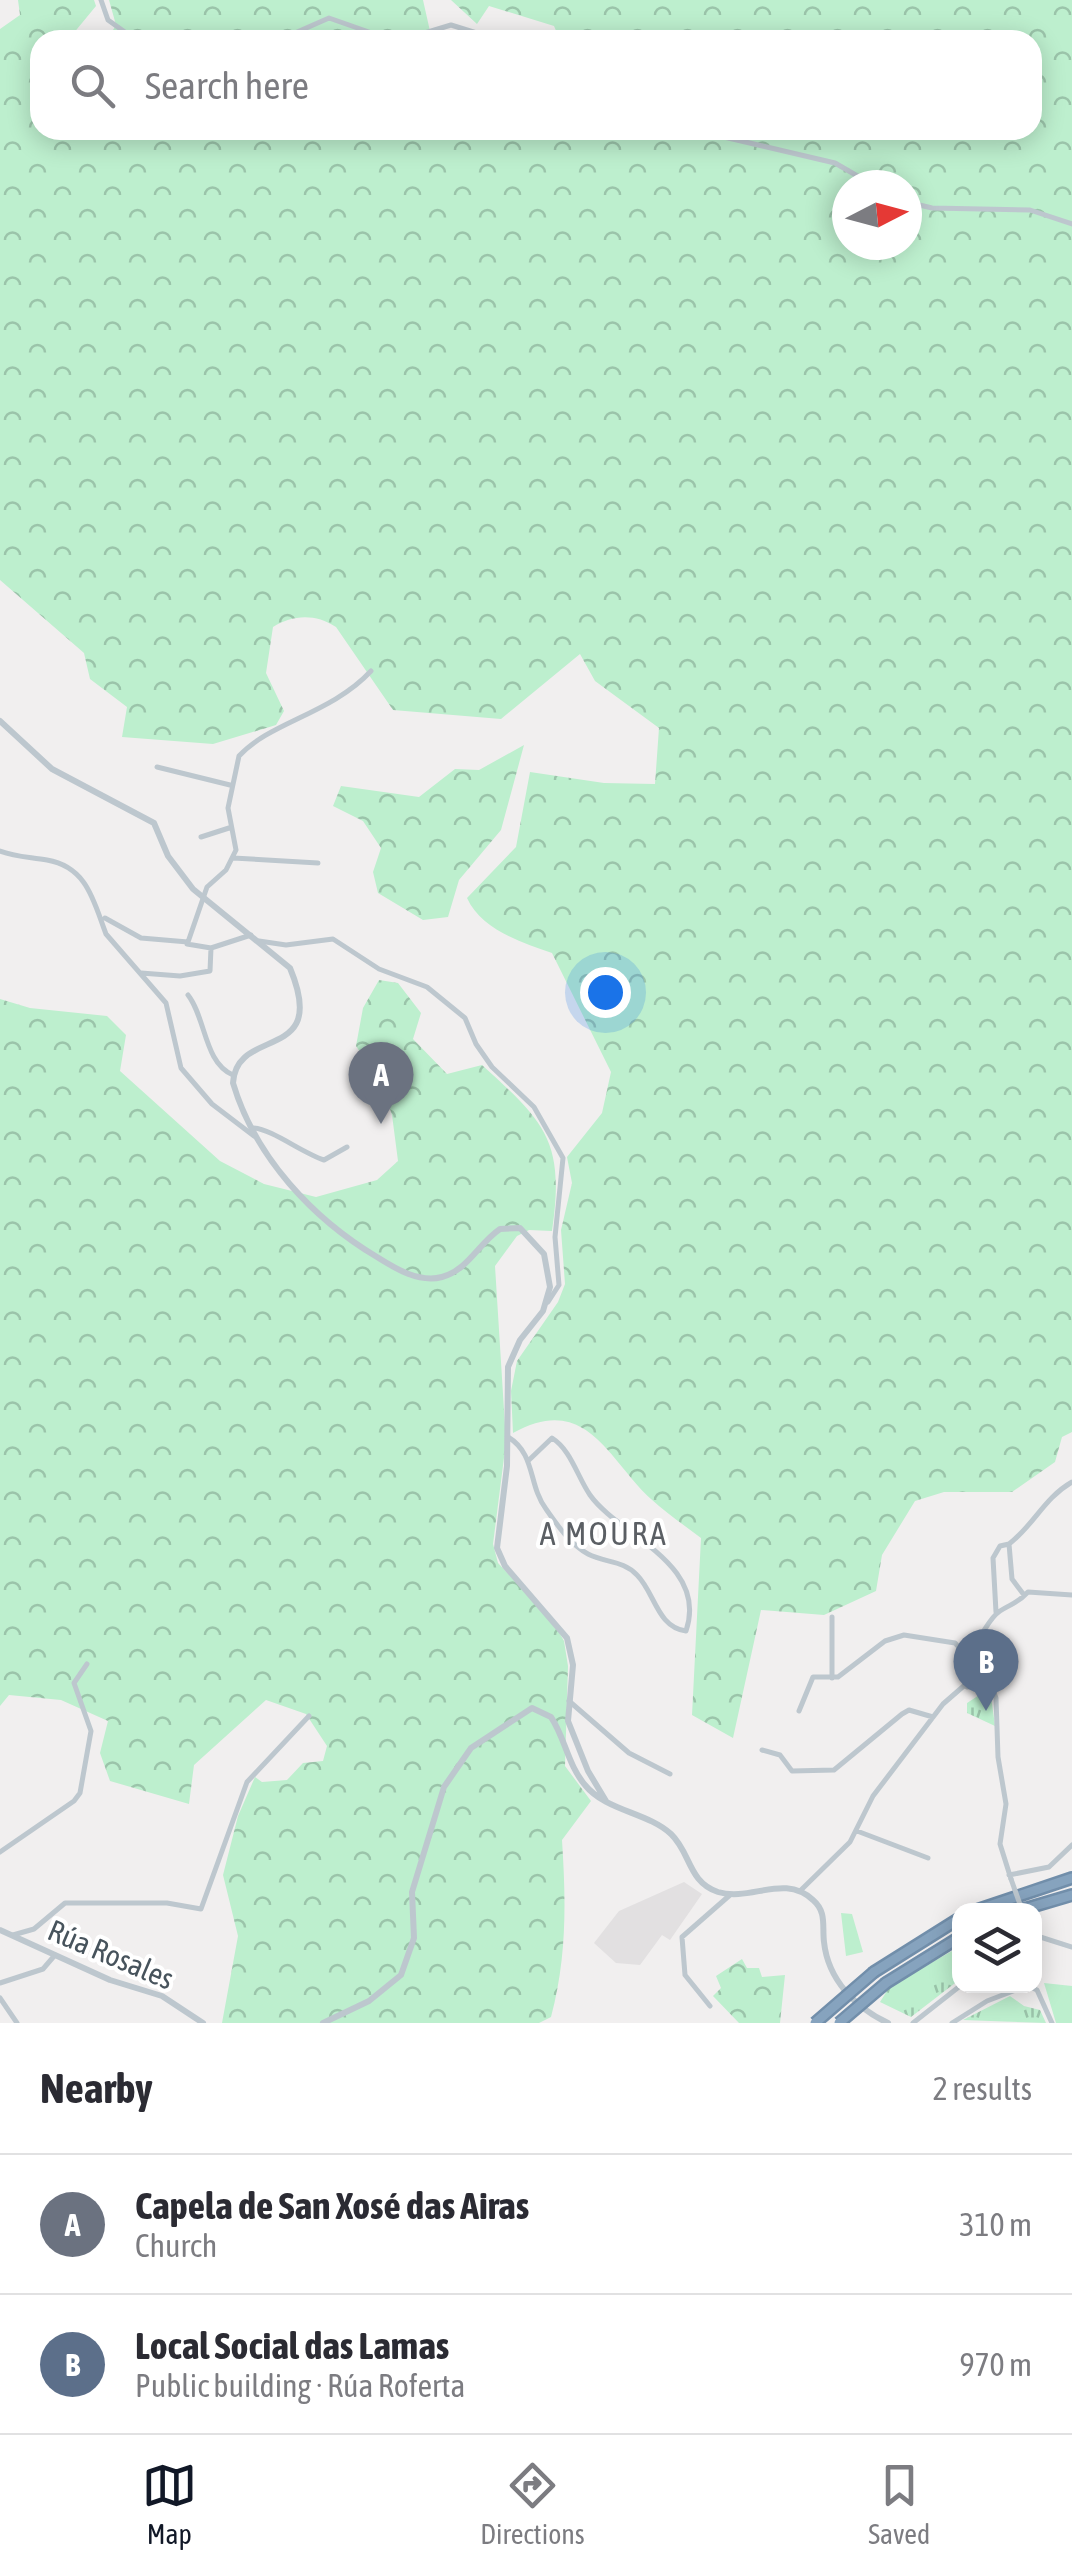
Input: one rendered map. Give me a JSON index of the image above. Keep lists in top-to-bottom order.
{
  "streets": {
    "street": ["Rúa Rosales"]
  },
  "districts": ["A MOURA"],
  "north": "right",
  "page": {
    "search": "Search here",
    "pins": ["A", "B"],
    "heading": ["Nearby", "2 results"],
    "list": [
      {
        "mark": "A",
        "name": "Capela de San Xosé das Airas",
        "note": "Church",
        "value": "310 m"
      },
      {
        "mark": "B",
        "name": "Local Social das Lamas",
        "note": "Public building · Rúa Roferta",
        "value": "970 m"
      }
    ],
    "nav": ["Map", "Directions", "Saved"]
  }
}
